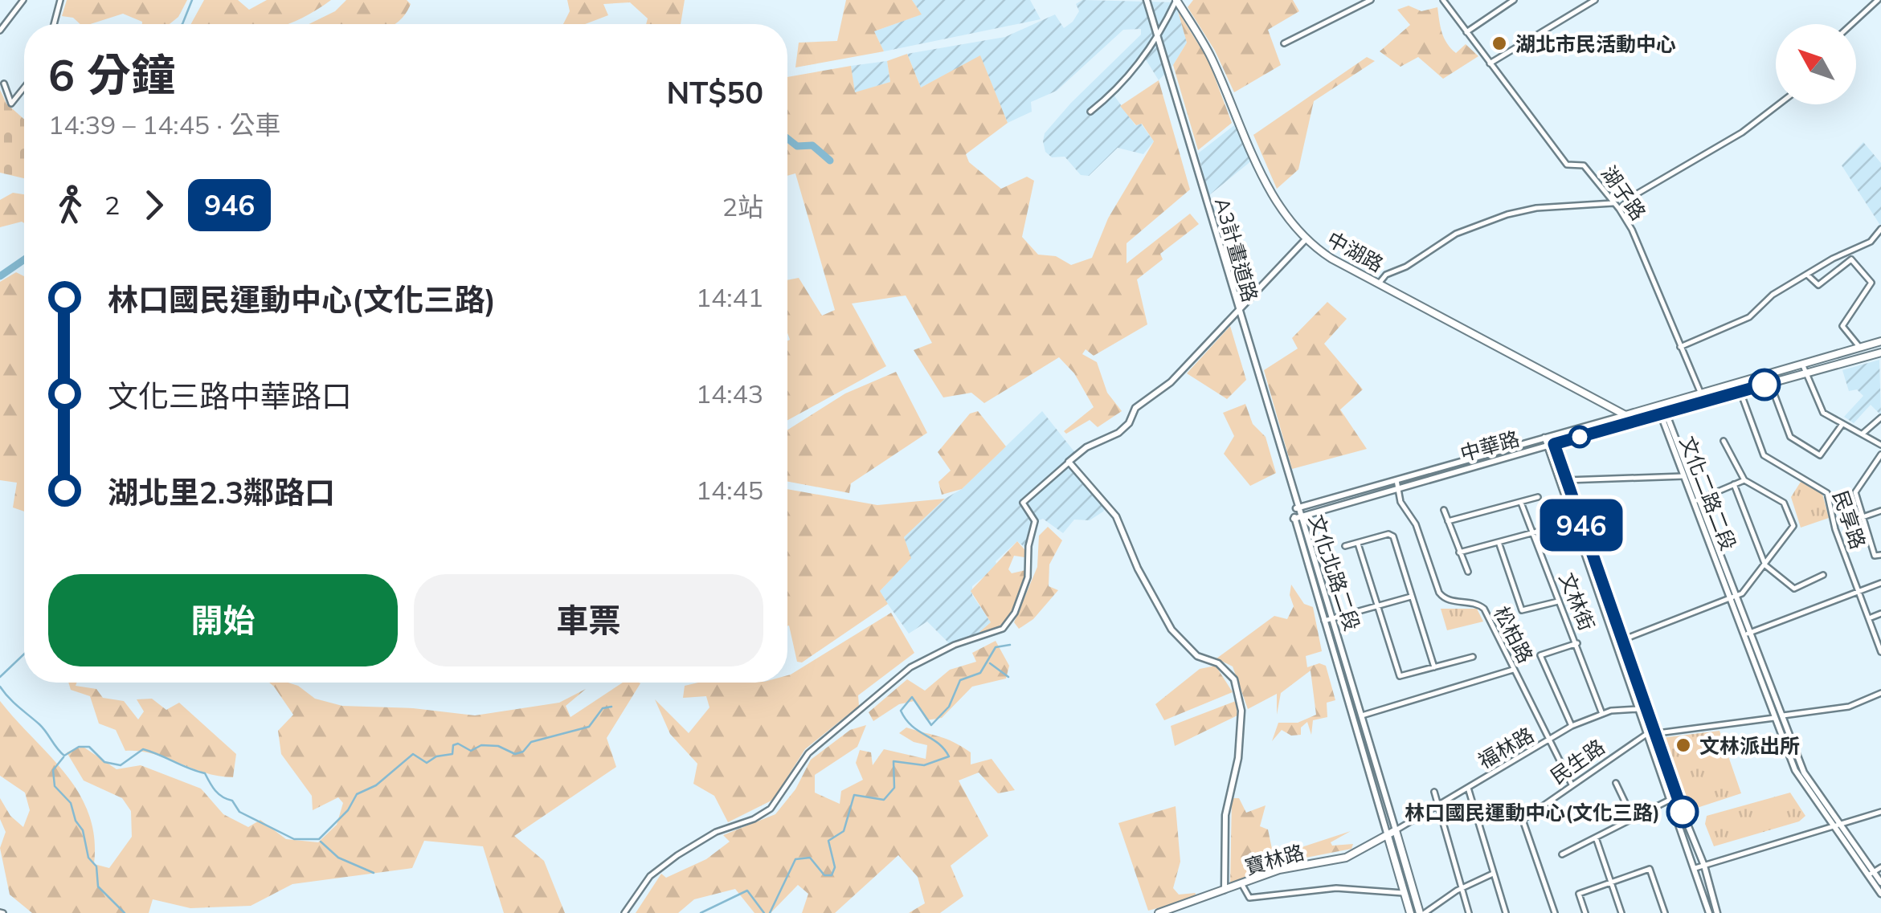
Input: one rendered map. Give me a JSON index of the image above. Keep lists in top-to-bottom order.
{
  "streets": {
    "main road": [
      "中湖路",
      "中華路",
      "文化北路二段",
      "寶林路"
    ],
    "street": [
      "湖子路",
      "A3計畫道路",
      "文化二路二段",
      "民享路",
      "文林街",
      "松柏路",
      "福林路",
      "民生路"
    ]
  },
  "crossings": [
    ["湖子路", "中華路"],
    ["A3計畫道路", "中華路"],
    ["A3計畫道路", "文化北路二段"],
    ["中湖路", "中華路"],
    ["中華路", "文化二路二段"],
    ["中華路", "民享路"],
    ["中華路", "文化北路二段"],
    ["中華路", "松柏路"],
    ["文化北路二段", "福林路"],
    ["文化北路二段", "寶林路"],
    ["文林街", "福林路"],
    ["松柏路", "福林路"],
    ["松柏路", "民生路"],
    ["福林路", "寶林路"]
  ],
  "places": ["湖北市民活動中心", "文林派出所", "林口國民運動中心(文化三路)"],
  "lines": ["bus line 946"],
  "north": "top left",
  "page": {
    "on_map": "946",
    "heading": ["6 分鐘", "14:39 – 14:45 · 公車", "NT$50"],
    "legs": ["2", "946", "2站"],
    "list": [
      {
        "name": "林口國民運動中心(文化三路)",
        "value": "14:41"
      },
      {
        "name": "文化三路中華路口",
        "value": "14:43"
      },
      {
        "name": "湖北里2.3鄰路口",
        "value": "14:45"
      }
    ],
    "buttons": ["開始", "車票"]
  }
}
